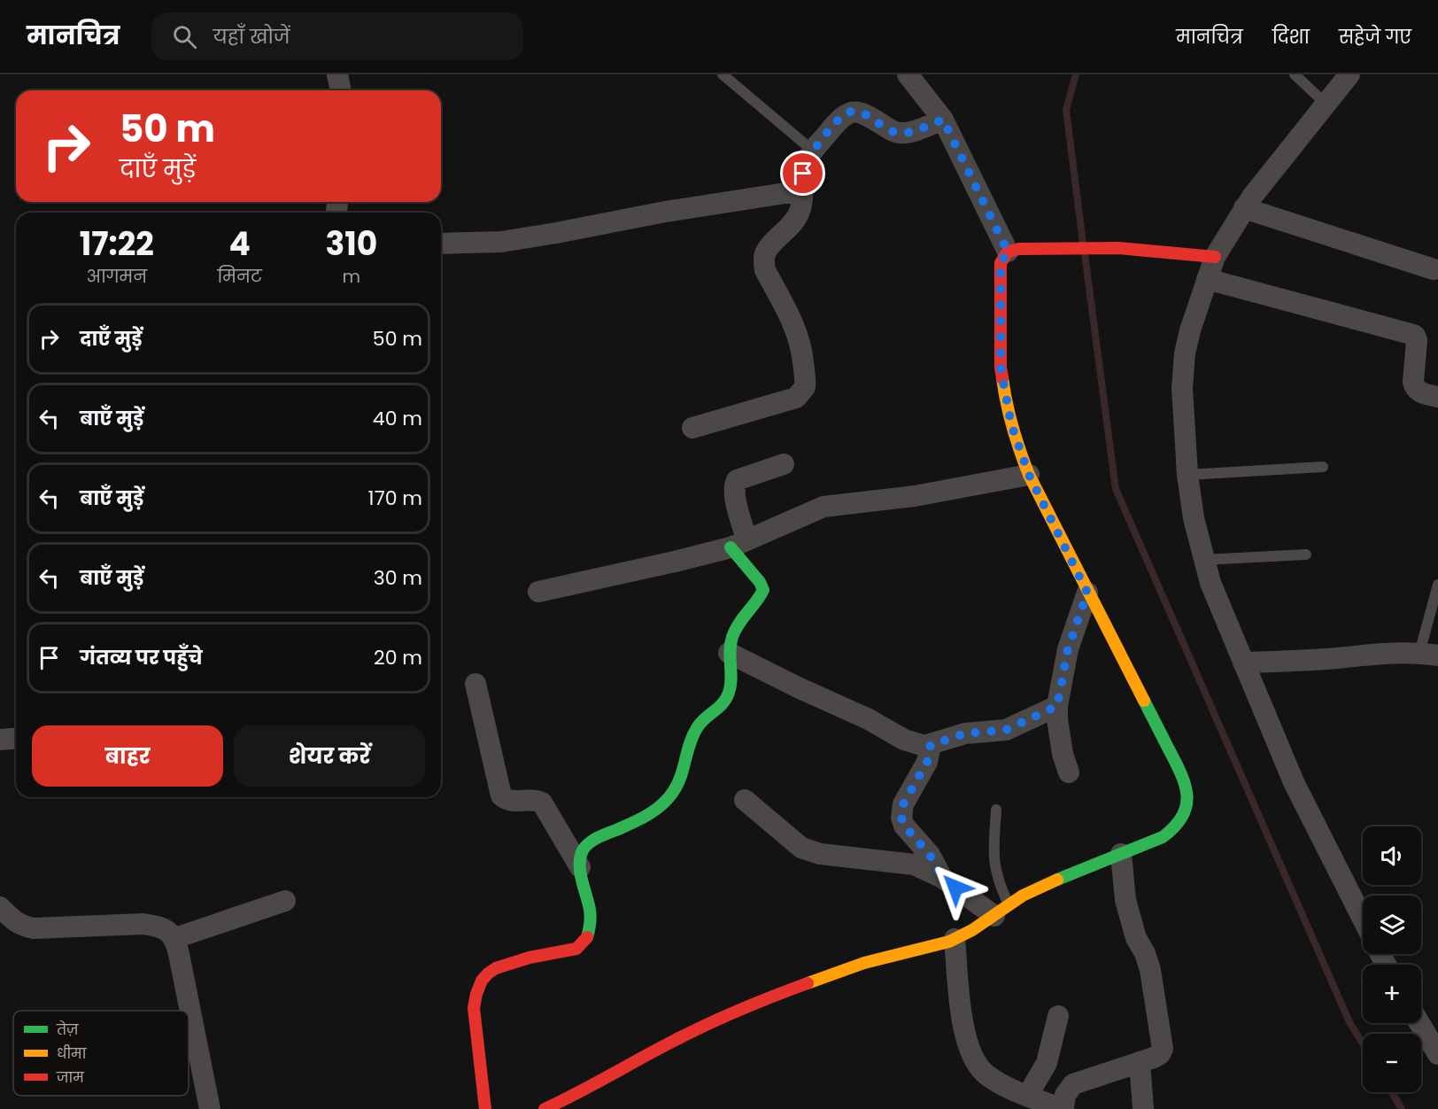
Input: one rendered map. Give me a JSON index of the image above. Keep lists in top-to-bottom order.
{
  "legend": ["तेज़", "धीमा", "जाम"],
  "page": {
    "header": "मानचित्र",
    "search": "यहाँ खोजें",
    "nav": ["मानचित्र", "दिशा", "सहेजे गए"],
    "turn": ["50 m", "दाएँ मुड़ें"],
    "eta": [
      "17:22",
      "आगमन",
      "4",
      "मिनट",
      "310",
      "m"
    ],
    "list": [
      {
        "name": "दाएँ मुड़ें",
        "value": "50 m"
      },
      {
        "name": "बाएँ मुड़ें",
        "value": "40 m"
      },
      {
        "name": "बाएँ मुड़ें",
        "value": "170 m"
      },
      {
        "name": "बाएँ मुड़ें",
        "value": "30 m"
      },
      {
        "name": "गंतव्य पर पहुँचे",
        "value": "20 m"
      }
    ],
    "buttons": ["बाहर", "शेयर करें"],
    "map_buttons": ["+", "−"]
  }
}
